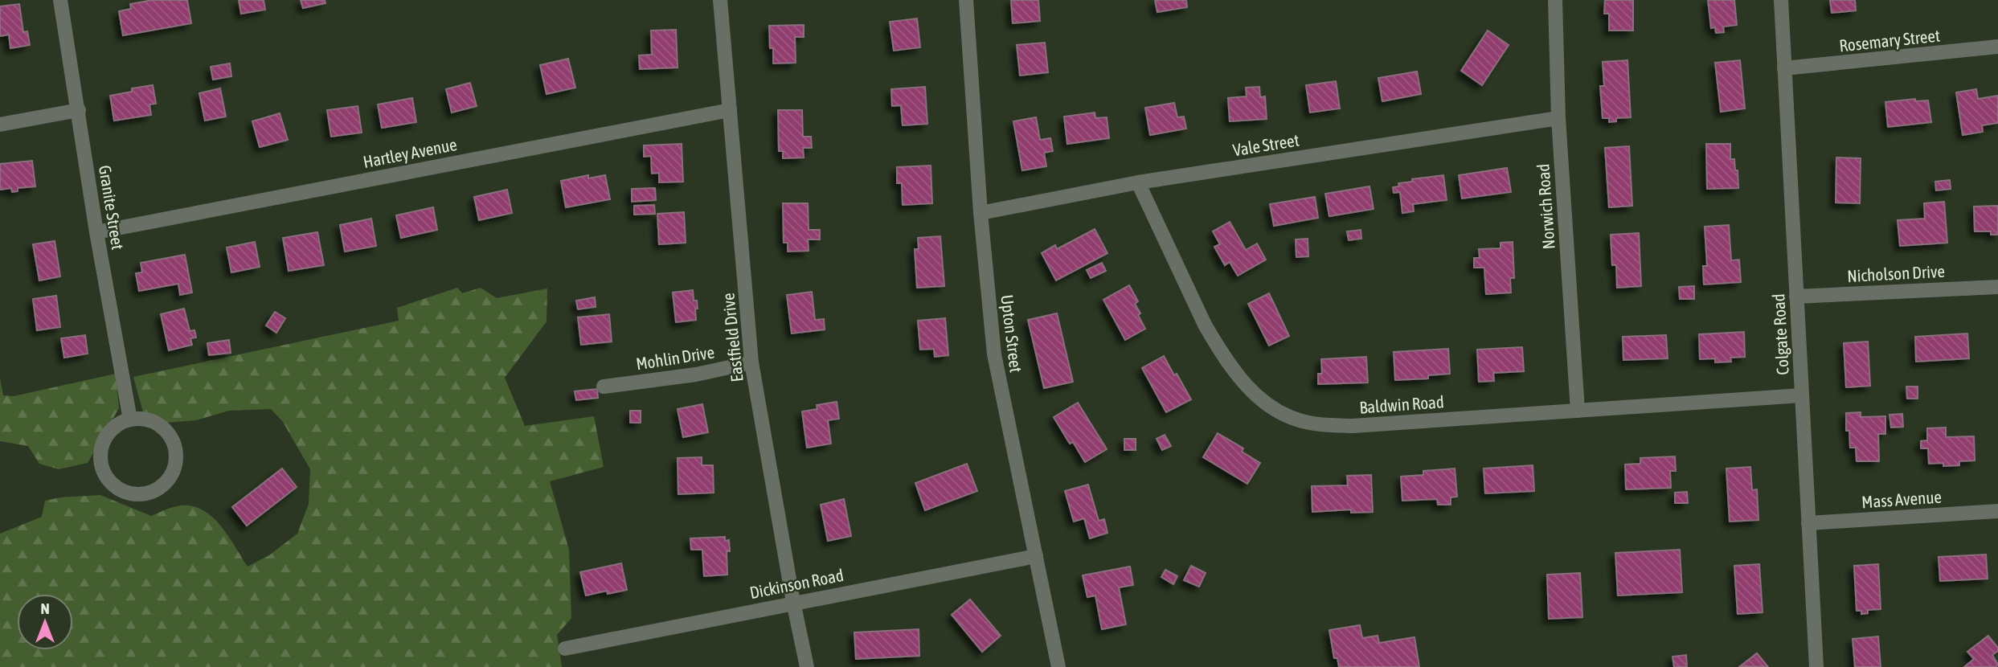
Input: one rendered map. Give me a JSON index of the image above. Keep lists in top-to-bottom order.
{
  "streets": {
    "street": [
      "Rosemary Street",
      "Vale Street",
      "Hartley Avenue",
      "Norwich Road",
      "Granite Street",
      "Nicholson Drive",
      "Upton Street",
      "Colgate Road",
      "Eastfield Drive",
      "Mohlin Drive",
      "Baldwin Road",
      "Mass Avenue",
      "Dickinson Road"
    ]
  },
  "crossings": [
    ["Rosemary Street", "Colgate Road"],
    ["Vale Street", "Norwich Road"],
    ["Vale Street", "Upton Street"],
    ["Vale Street", "Baldwin Road"],
    ["Hartley Avenue", "Granite Street"],
    ["Hartley Avenue", "Eastfield Drive"],
    ["Norwich Road", "Baldwin Road"],
    ["Nicholson Drive", "Colgate Road"],
    ["Upton Street", "Dickinson Road"],
    ["Colgate Road", "Baldwin Road"],
    ["Colgate Road", "Mass Avenue"],
    ["Eastfield Drive", "Mohlin Drive"],
    ["Eastfield Drive", "Dickinson Road"]
  ],
  "north": "top"
}
